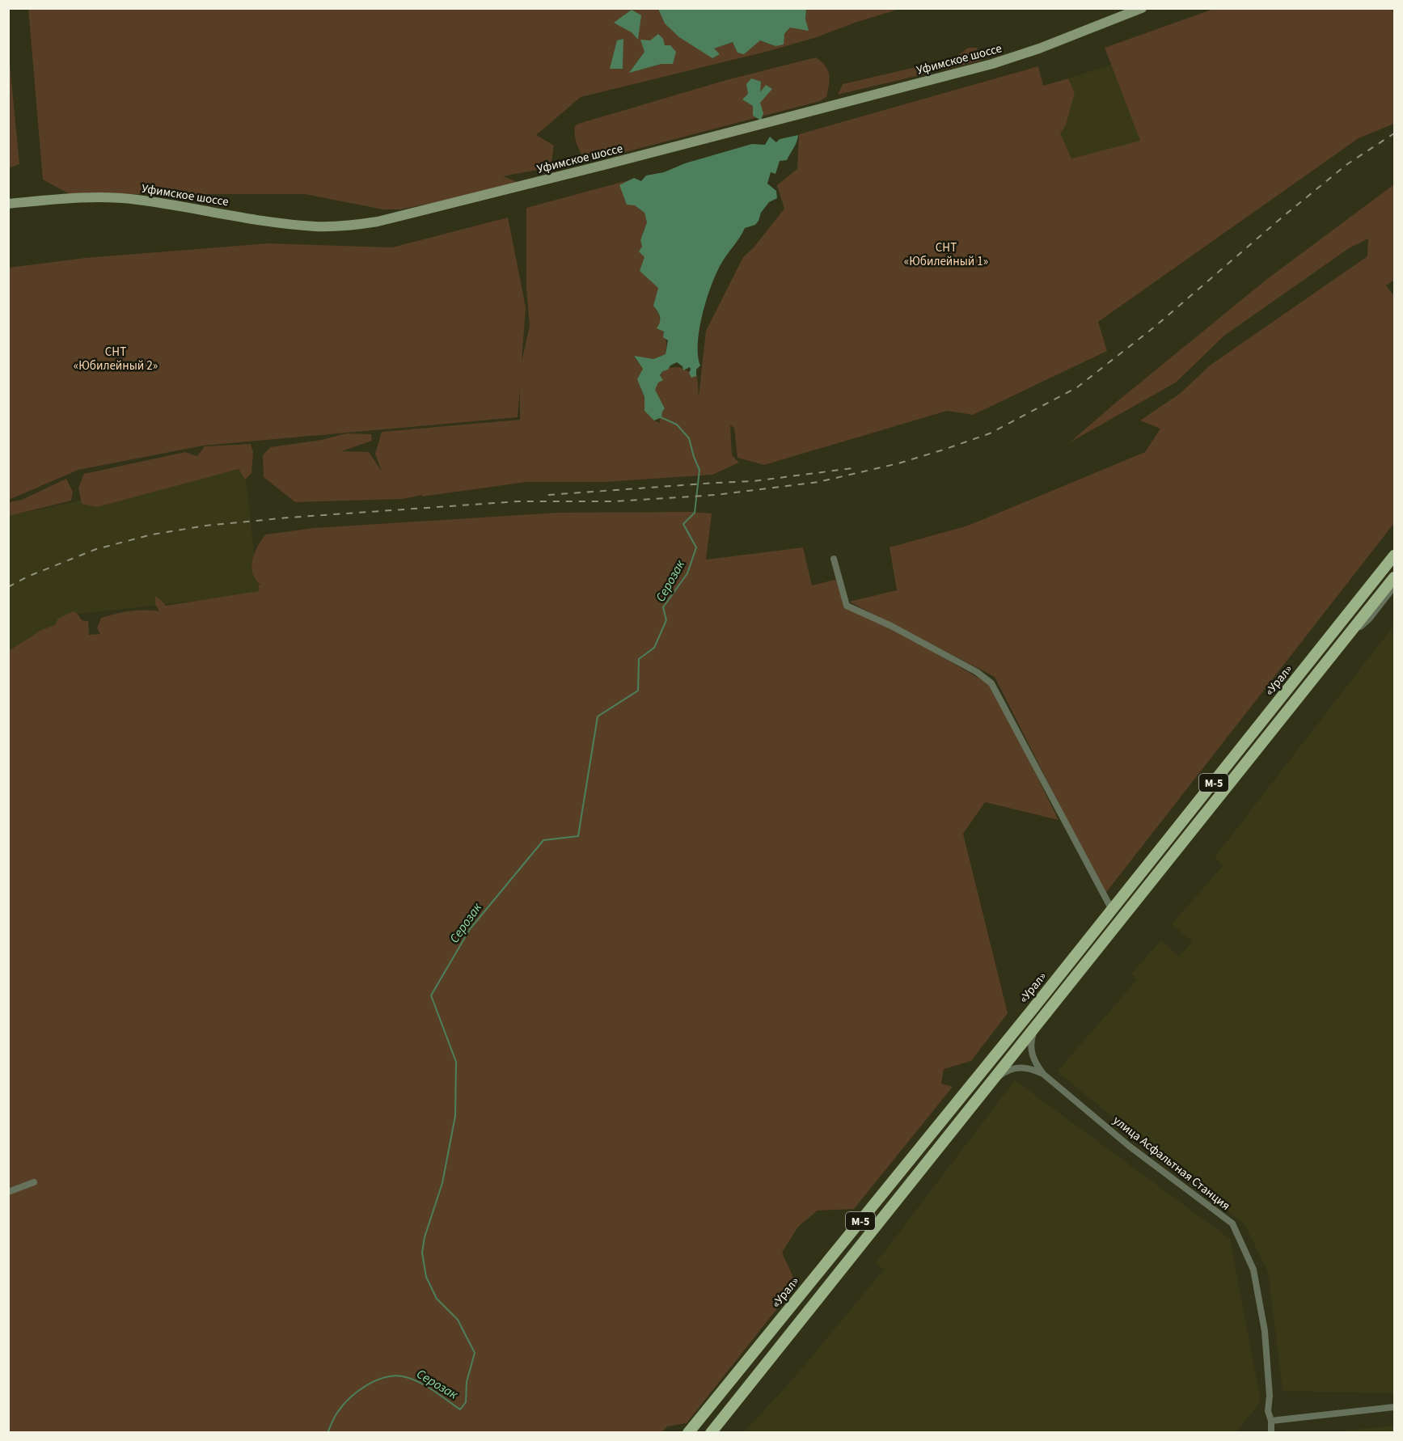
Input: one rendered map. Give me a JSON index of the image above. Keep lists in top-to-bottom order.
{
  "streets": {
    "main road": ["Уфимское шоссе", "«Урал»", "М-5"],
    "street": ["улица Асфальтная Станция"]
  },
  "crossings": [
    ["М-5", "улица Асфальтная Станция"]
  ],
  "water": ["Серозак"],
  "parks": ["СНТ «Юбилейный 1»", "СНТ «Юбилейный 2»"]
}
